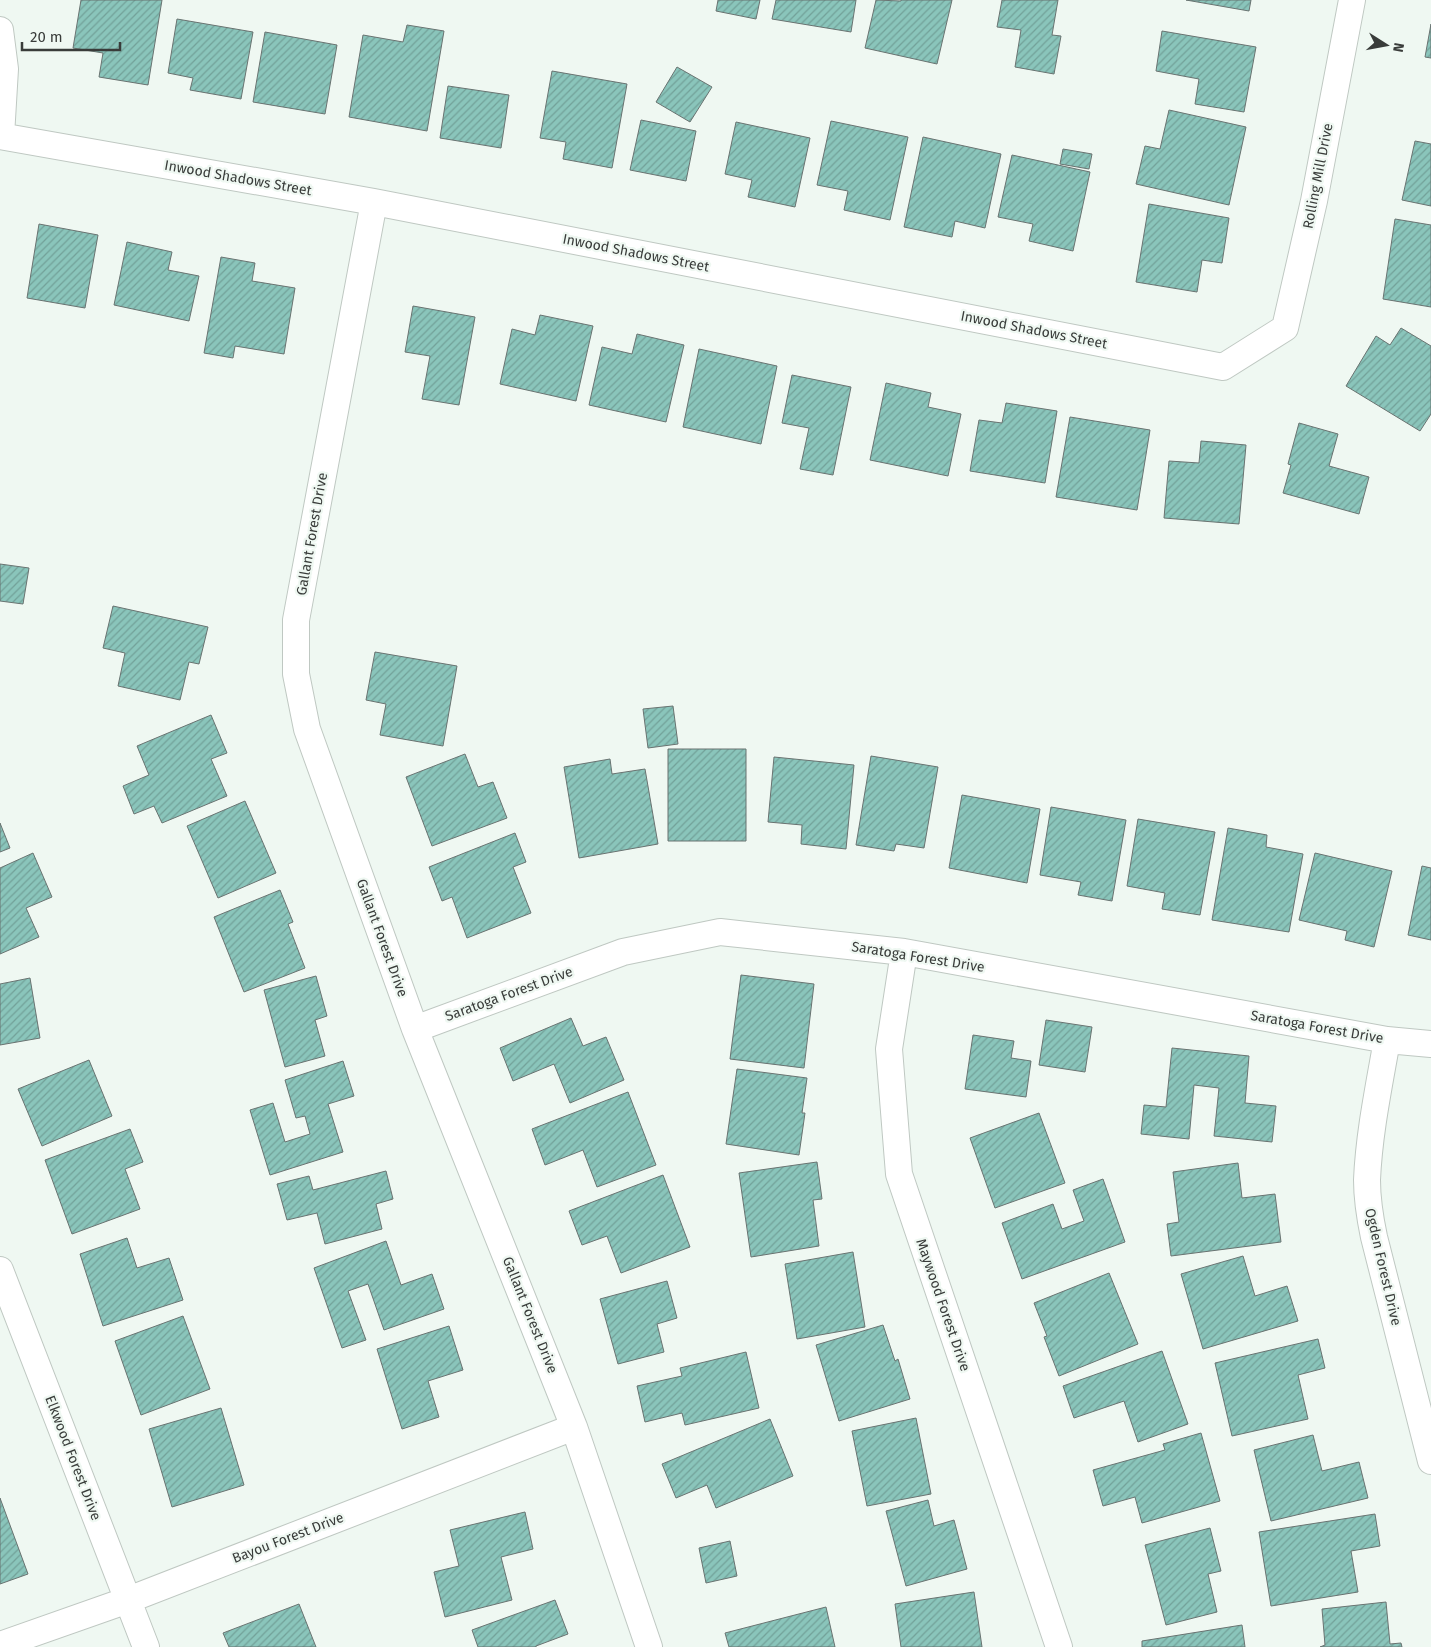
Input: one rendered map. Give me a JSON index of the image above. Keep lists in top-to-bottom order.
{
  "streets": {
    "street": [
      "Rolling Mill Drive",
      "Inwood Shadows Street",
      "Gallant Forest Drive",
      "Saratoga Forest Drive",
      "Ogden Forest Drive",
      "Maywood Forest Drive",
      "Elkwood Forest Drive",
      "Bayou Forest Drive"
    ]
  },
  "crossings": [
    ["Rolling Mill Drive", "Inwood Shadows Street"],
    ["Inwood Shadows Street", "Gallant Forest Drive"],
    ["Gallant Forest Drive", "Saratoga Forest Drive"],
    ["Gallant Forest Drive", "Bayou Forest Drive"],
    ["Saratoga Forest Drive", "Ogden Forest Drive"],
    ["Saratoga Forest Drive", "Maywood Forest Drive"],
    ["Elkwood Forest Drive", "Bayou Forest Drive"]
  ],
  "scale_bar": "20 m",
  "north": "right"
}
